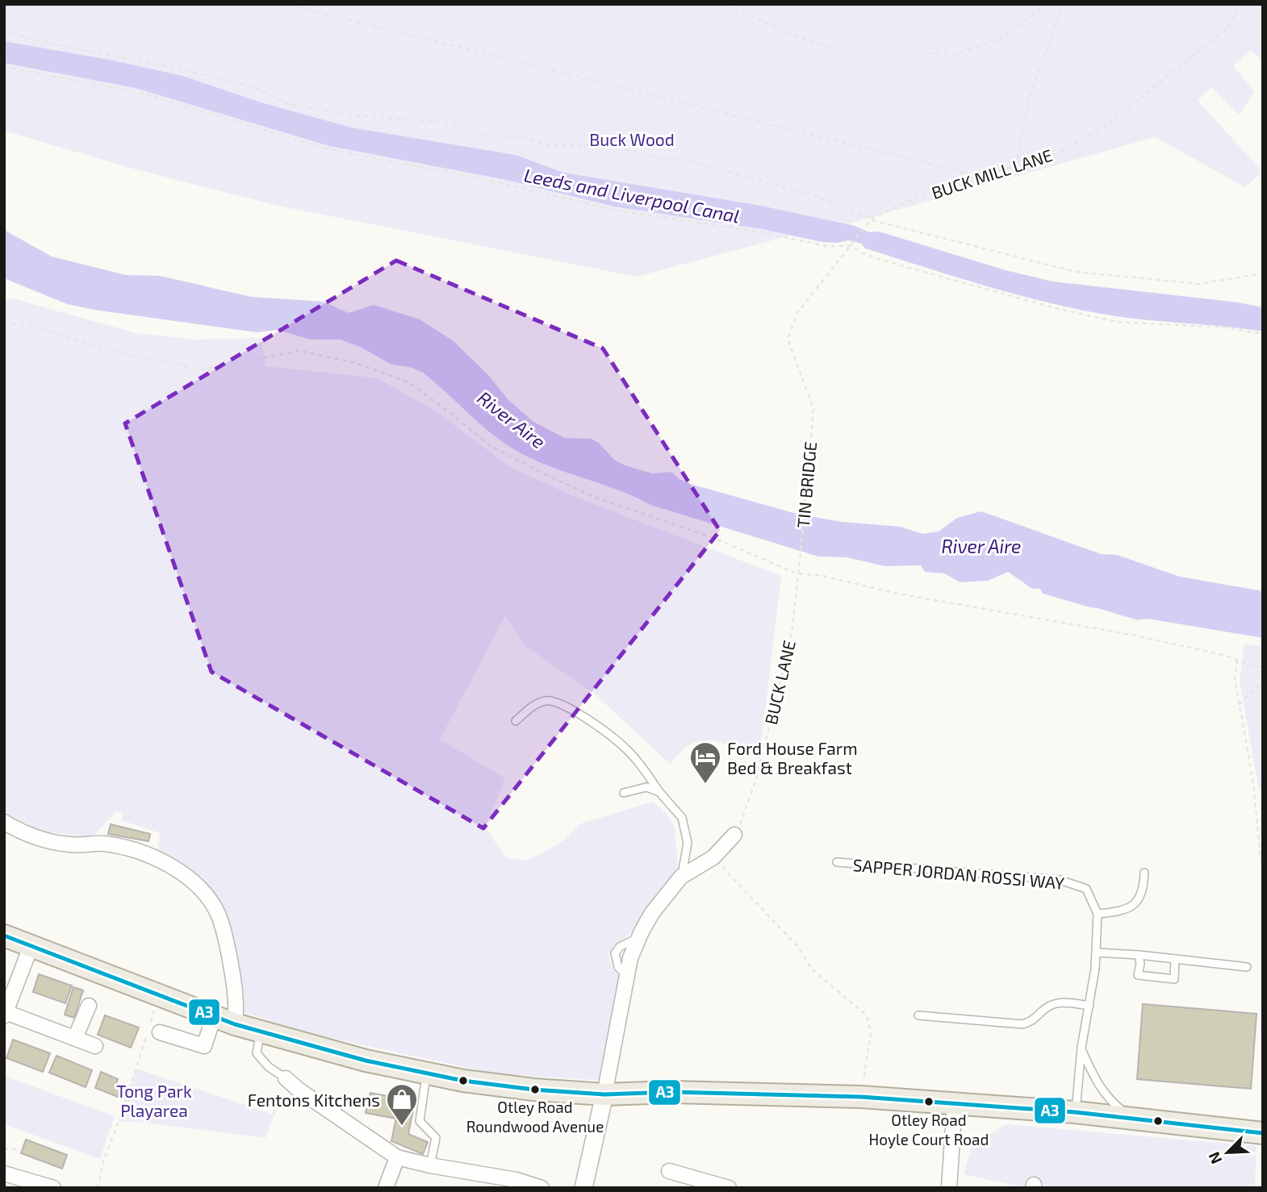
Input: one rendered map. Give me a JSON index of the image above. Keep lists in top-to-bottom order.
{
  "streets": {
    "lane": ["SAPPER JORDAN ROSSI WAY"],
    "path": ["BUCK MILL LANE", "TIN BRIDGE", "BUCK LANE"]
  },
  "crossings": [
    ["BUCK MILL LANE", "TIN BRIDGE"],
    ["TIN BRIDGE", "BUCK LANE"]
  ],
  "water": ["Leeds and Liverpool Canal", "River Aire"],
  "parks": ["Buck Wood", "Tong Park Playarea"],
  "places": {
    "hotel": ["Ford House Farm Bed & Breakfast"],
    "other": ["Otley Road Roundwood Avenue", "Otley Road Hoyle Court Road"],
    "shop": ["Fentons Kitchens"]
  },
  "lines": ["transit line A3"],
  "north": "bottom left"
}
